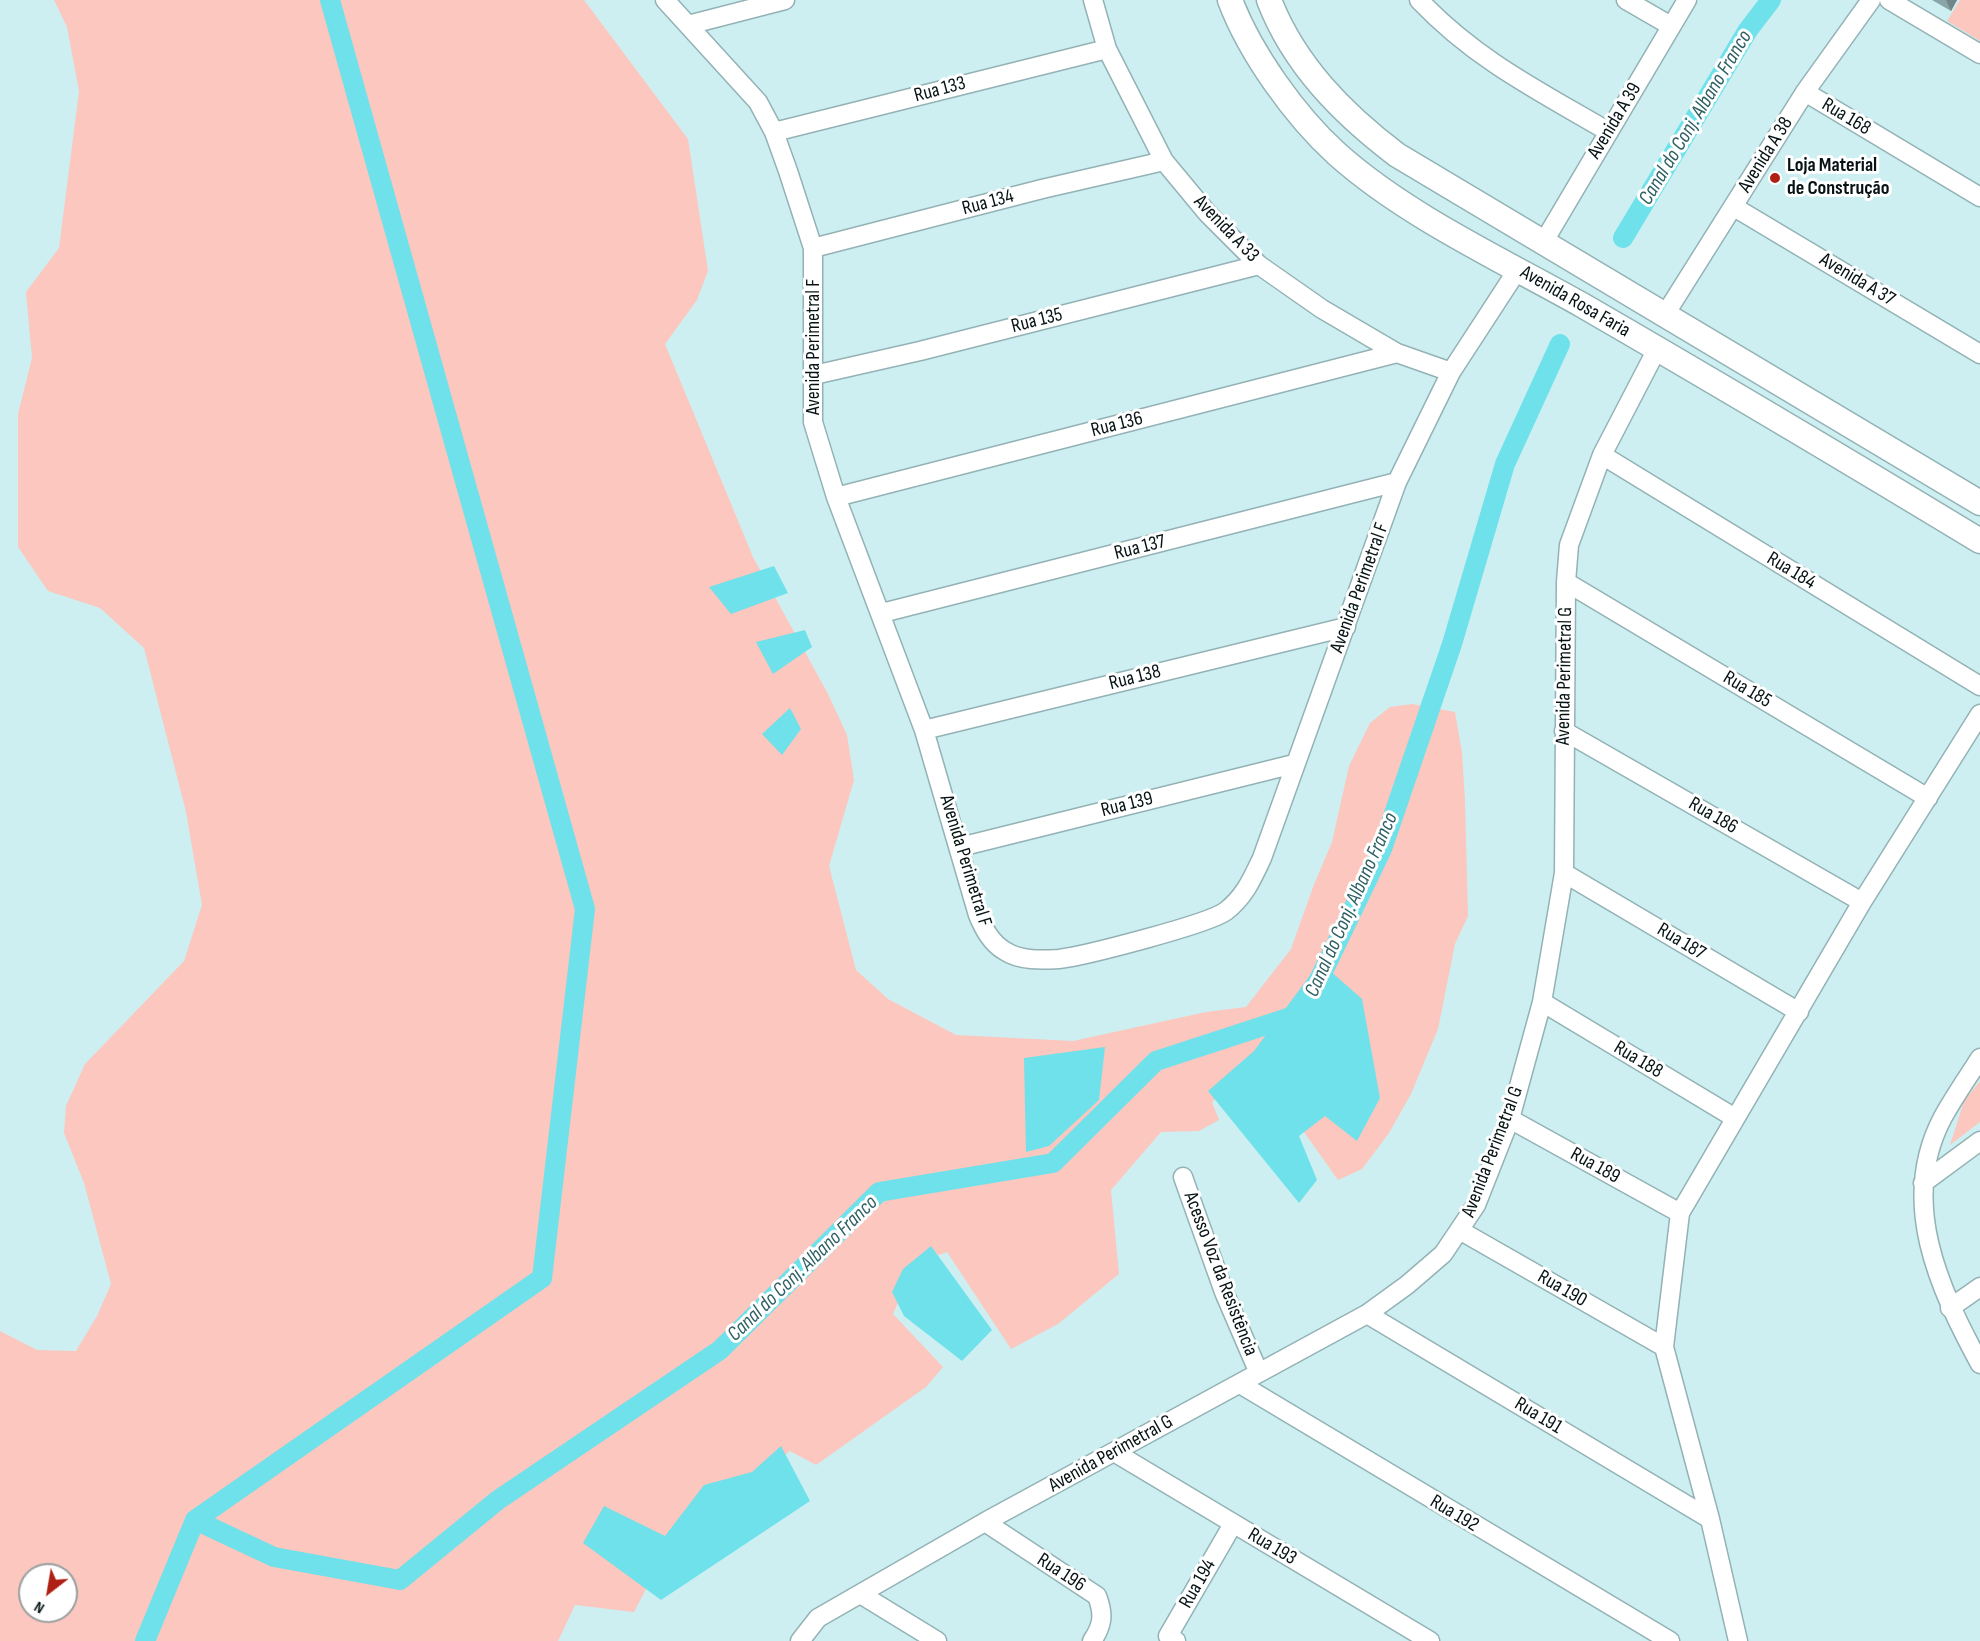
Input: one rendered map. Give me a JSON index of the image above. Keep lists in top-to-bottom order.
{
  "streets": {
    "street": [
      "Rua 133",
      "Rua 168",
      "Avenida A 39",
      "Avenida A 38",
      "Rua 134",
      "Avenida A 33",
      "Avenida A 37",
      "Avenida Rosa Faria",
      "Rua 135",
      "Avenida Perimetral F",
      "Rua 136",
      "Rua 137",
      "Rua 184",
      "Avenida Perimetral G",
      "Rua 138",
      "Rua 185",
      "Rua 139",
      "Rua 186",
      "Rua 187",
      "Rua 188",
      "Rua 189",
      "Acesso Voz da Resistência",
      "Rua 190",
      "Rua 191",
      "Rua 192",
      "Rua 193",
      "Rua 196",
      "Rua 194"
    ]
  },
  "crossings": [
    ["Rua 133", "Avenida A 33"],
    ["Rua 133", "Avenida Perimetral F"],
    ["Rua 168", "Avenida A 38"],
    ["Avenida A 39", "Avenida Rosa Faria"],
    ["Avenida A 38", "Avenida A 37"],
    ["Avenida A 38", "Avenida Rosa Faria"],
    ["Rua 134", "Avenida A 33"],
    ["Rua 134", "Avenida Perimetral F"],
    ["Avenida A 33", "Rua 135"],
    ["Avenida A 33", "Avenida Perimetral F"],
    ["Avenida A 33", "Rua 136"],
    ["Avenida Rosa Faria", "Avenida Perimetral F"],
    ["Avenida Rosa Faria", "Avenida Perimetral G"],
    ["Rua 135", "Avenida Perimetral F"],
    ["Avenida Perimetral F", "Rua 136"],
    ["Avenida Perimetral F", "Rua 137"],
    ["Avenida Perimetral F", "Rua 138"],
    ["Avenida Perimetral F", "Rua 139"],
    ["Rua 184", "Avenida Perimetral G"],
    ["Avenida Perimetral G", "Rua 185"],
    ["Avenida Perimetral G", "Rua 186"],
    ["Avenida Perimetral G", "Rua 187"],
    ["Avenida Perimetral G", "Rua 188"],
    ["Avenida Perimetral G", "Rua 189"],
    ["Avenida Perimetral G", "Acesso Voz da Resistência"],
    ["Avenida Perimetral G", "Rua 190"],
    ["Avenida Perimetral G", "Rua 191"],
    ["Avenida Perimetral G", "Rua 192"],
    ["Avenida Perimetral G", "Rua 193"],
    ["Avenida Perimetral G", "Rua 196"],
    ["Rua 193", "Rua 194"]
  ],
  "water": ["Canal do Conj. Albano Franco"],
  "places": ["Loja Material de Construção"],
  "north": "bottom left"
}
